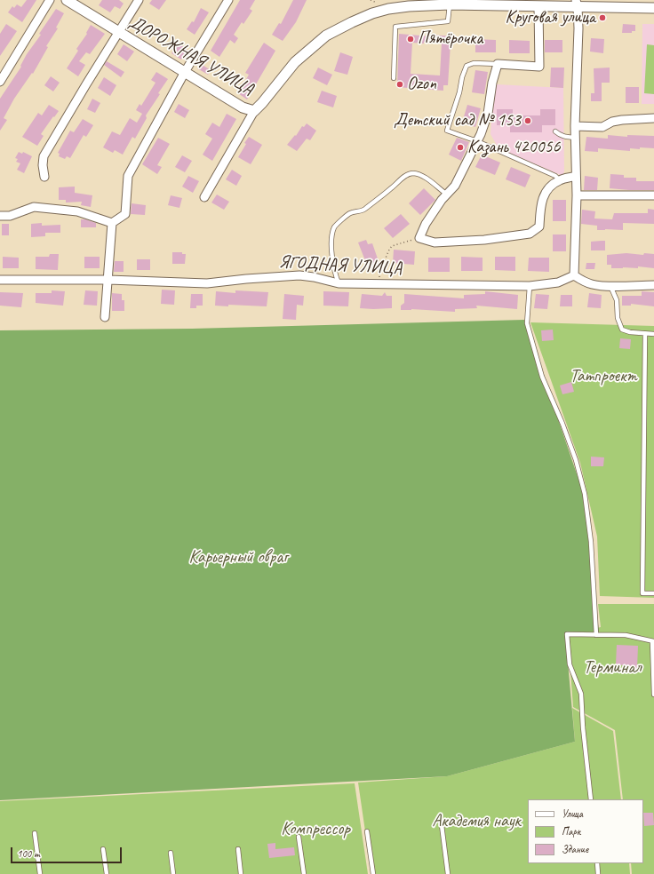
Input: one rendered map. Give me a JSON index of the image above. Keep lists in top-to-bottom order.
{
  "streets": {
    "street": ["ДОРОЖНАЯ УЛИЦА", "ЯГОДНАЯ УЛИЦА"]
  },
  "parks": [
    "Татпроект",
    "Карьерный овраг",
    "Терминал",
    "Академия наук",
    "Компрессор"
  ],
  "places": [
    "Круговая улица",
    "Пятёрочка",
    "Ozon",
    "Детский сад № 153",
    "Казань 420056"
  ],
  "legend": ["Улица", "Парк", "Здание"],
  "scale_bar": "100 m"
}
